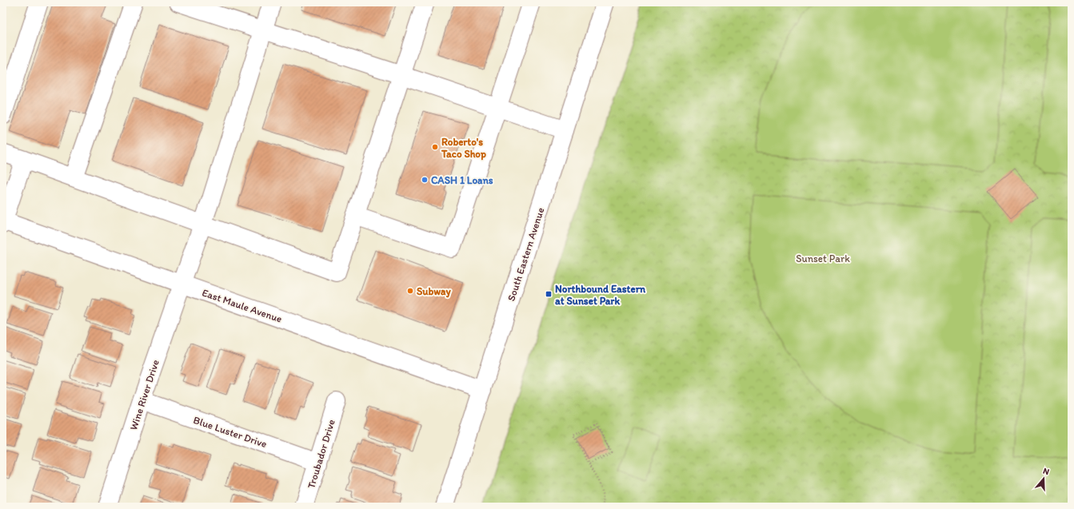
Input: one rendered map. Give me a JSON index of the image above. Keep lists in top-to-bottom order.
{
  "streets": {
    "street": [
      "South Eastern Avenue",
      "East Maule Avenue",
      "Wine River Drive",
      "Blue Luster Drive",
      "Troubador Drive"
    ]
  },
  "crossings": [
    ["South Eastern Avenue", "East Maule Avenue"],
    ["East Maule Avenue", "Wine River Drive"],
    ["Wine River Drive", "Blue Luster Drive"],
    ["Blue Luster Drive", "Troubador Drive"]
  ],
  "parks": ["Sunset Park"],
  "places": {
    "other": ["Roberto's Taco Shop", "CASH 1 Loans", "Subway"],
    "transit": ["Northbound Eastern at Sunset Park"]
  },
  "north": "top"
}
